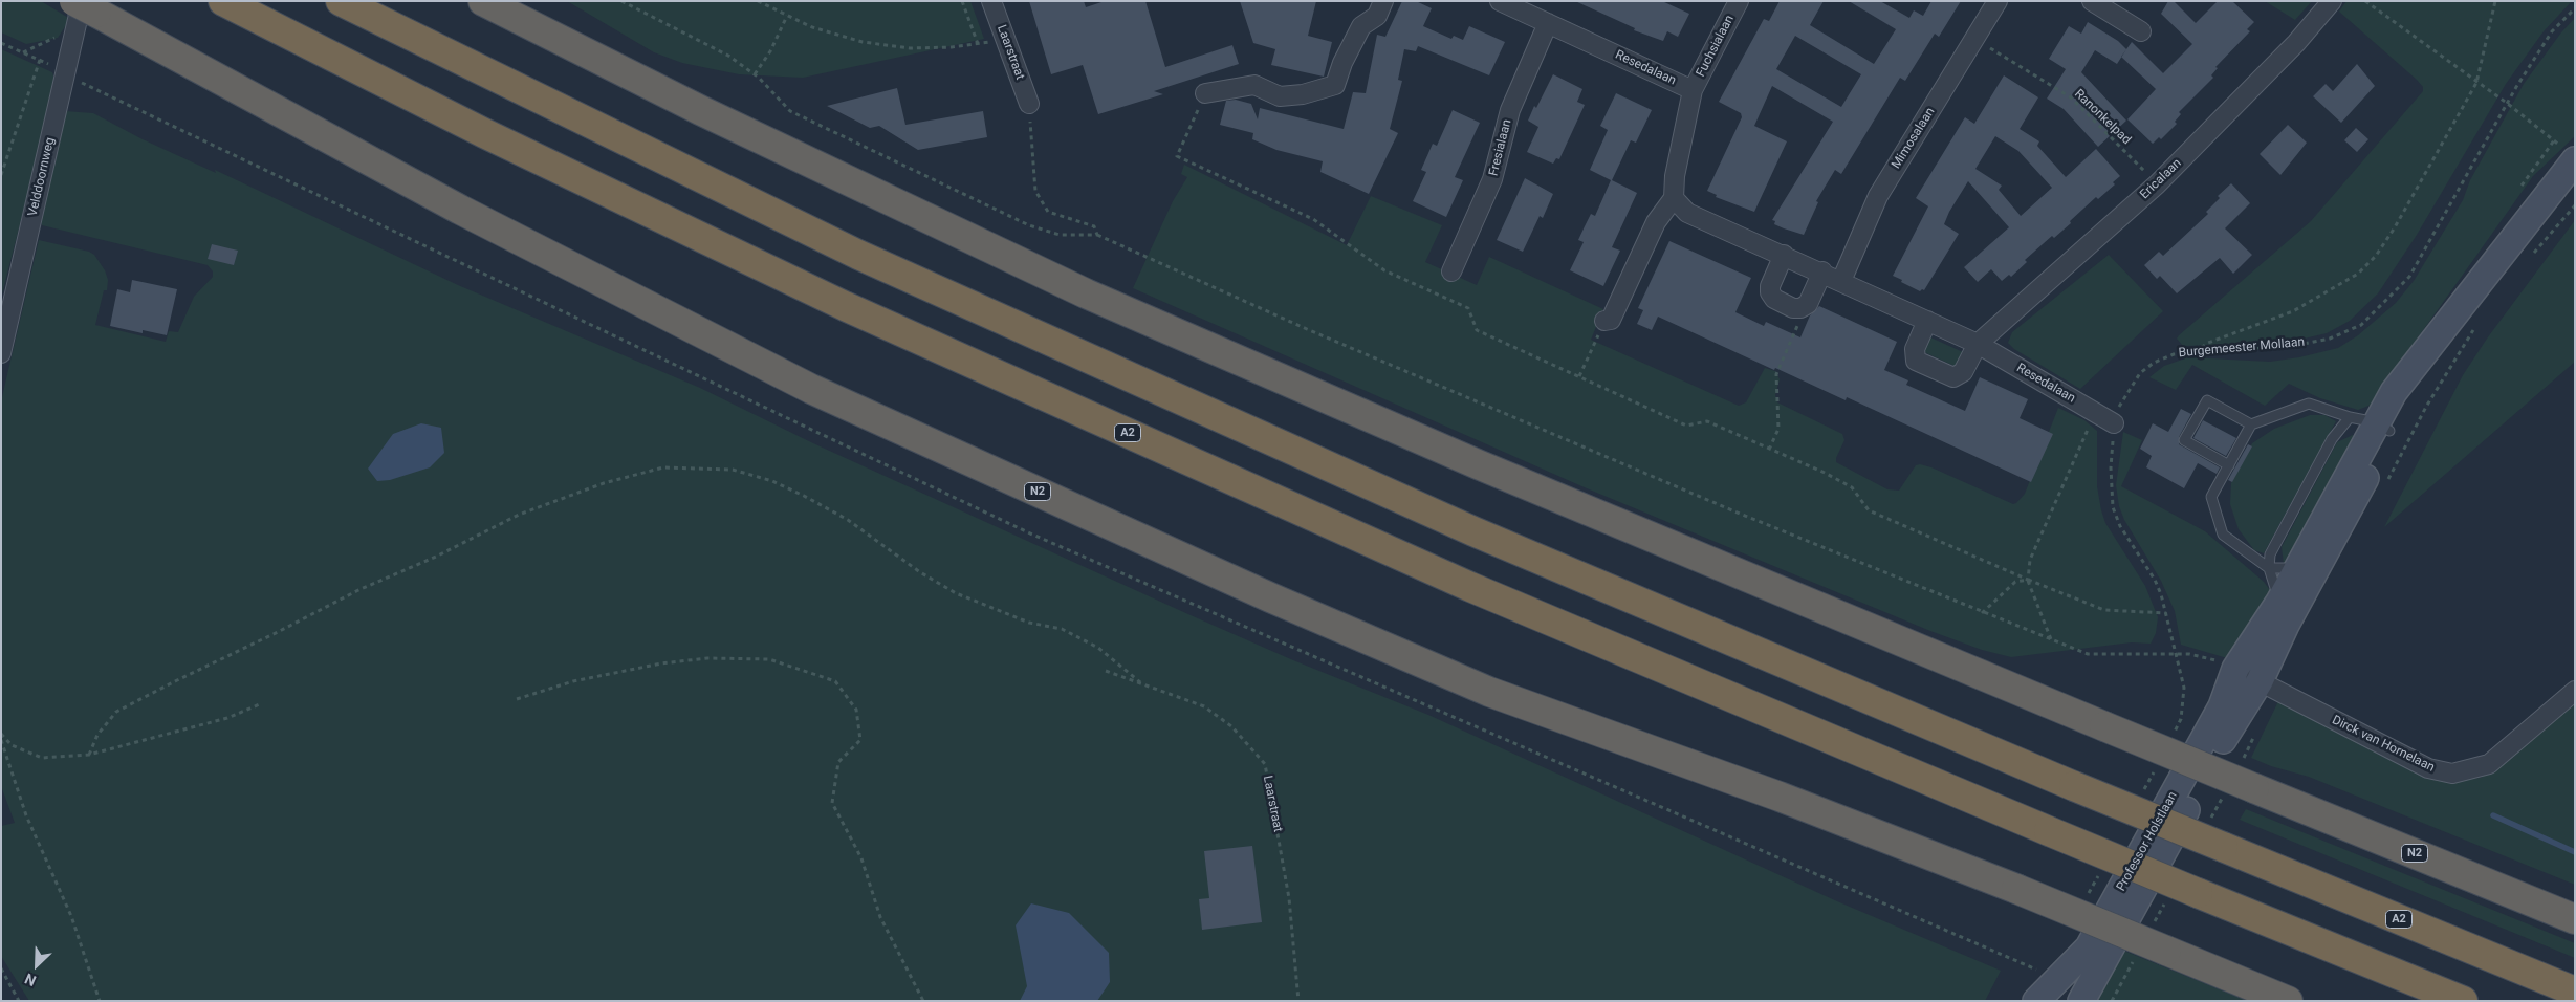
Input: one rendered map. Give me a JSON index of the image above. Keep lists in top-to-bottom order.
{
  "streets": {
    "highway": ["A2", "N2"],
    "main road": ["Professor Holstlaan"],
    "street": [
      "Fuchsialaan",
      "Laarstraat",
      "Resedalaan",
      "Mimosalaan",
      "Fresialaan",
      "Velddoornweg",
      "Ericalaan",
      "Dirck van Hornelaan"
    ],
    "path": ["Ranonkelpad", "Burgemeester Mollaan"]
  },
  "crossings": [
    ["Fuchsialaan", "Resedalaan"],
    ["Resedalaan", "Mimosalaan"],
    ["Resedalaan", "Fresialaan"],
    ["Resedalaan", "Ericalaan"],
    ["Resedalaan", "Burgemeester Mollaan"],
    ["Ranonkelpad", "Mimosalaan"],
    ["Ranonkelpad", "Ericalaan"],
    ["Velddoornweg", "N2"],
    ["Dirck van Hornelaan", "Professor Holstlaan"]
  ],
  "north": "bottom left"
}
